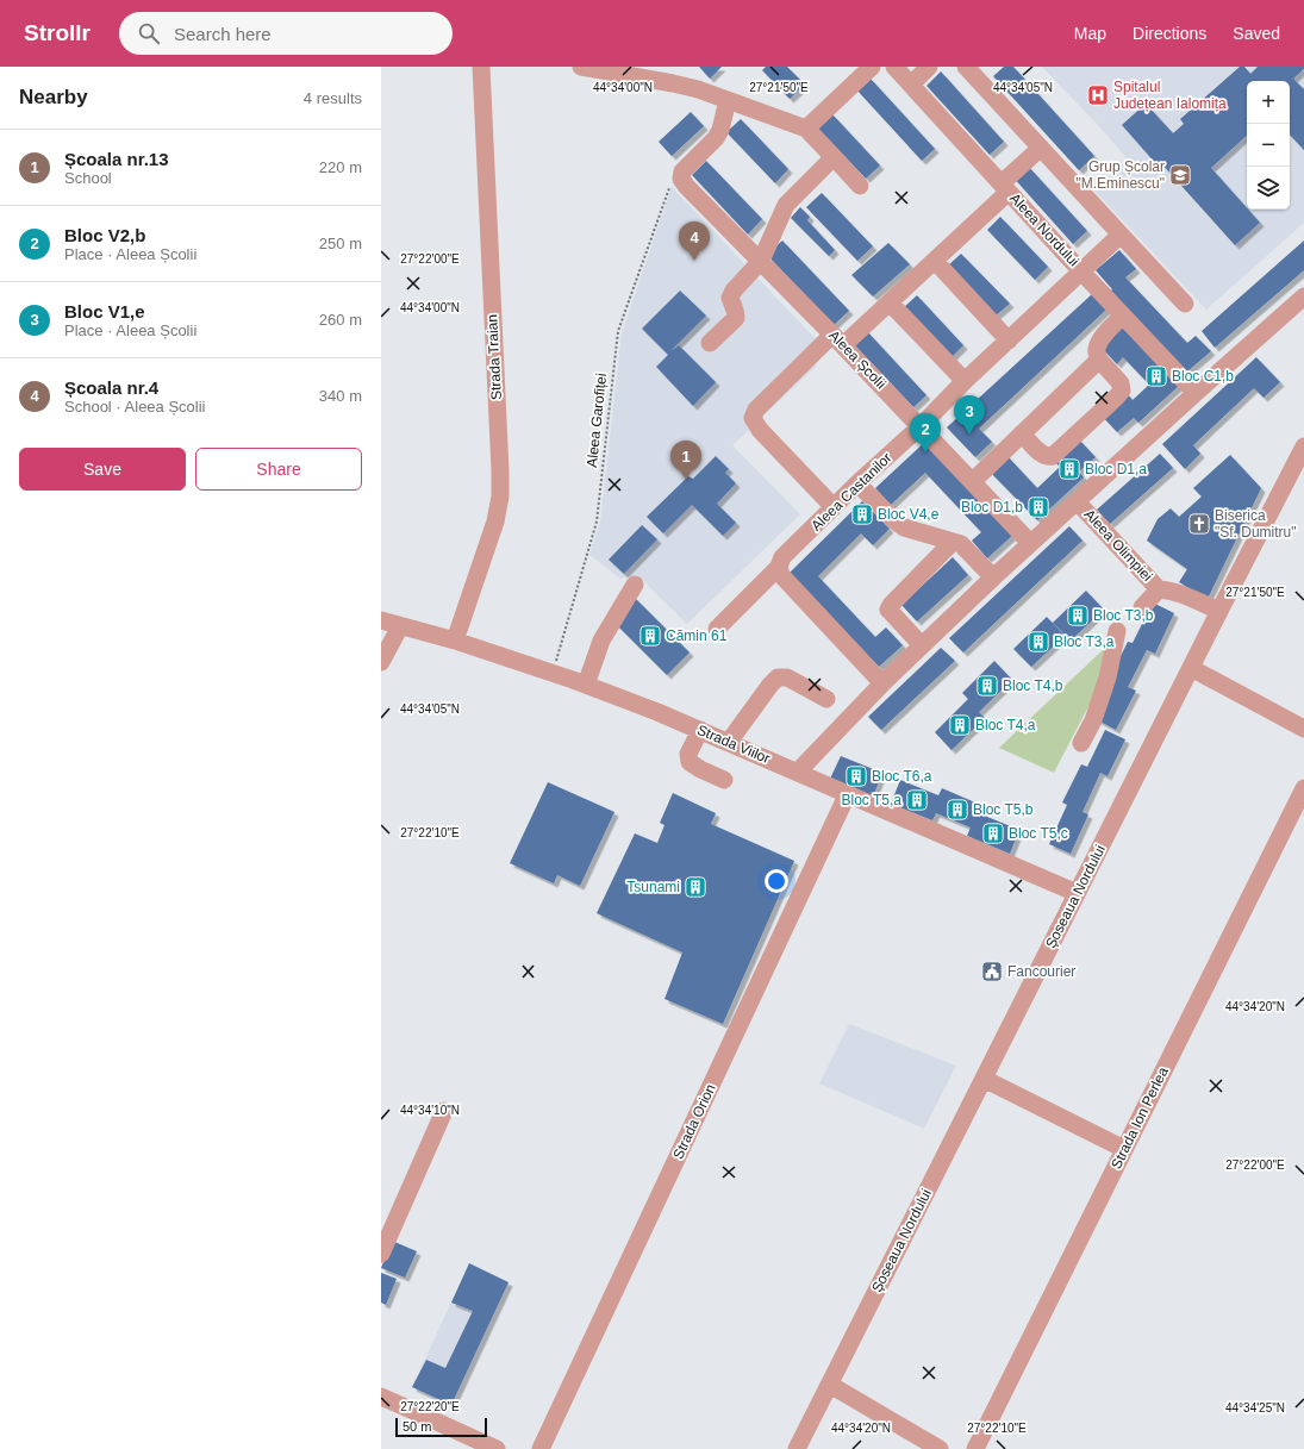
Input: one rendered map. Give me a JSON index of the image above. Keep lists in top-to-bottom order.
{
  "streets": {
    "street": [
      "Aleea Nordului",
      "Strada Traian",
      "Aleea Școlii",
      "Aleea Castanilor",
      "Aleea Olimpiei",
      "Strada Viilor",
      "Șoseaua Nordului",
      "Strada Ion Perlea",
      "Strada Orion"
    ],
    "path": ["Aleea Garofiței"]
  },
  "crossings": [
    ["Aleea Nordului", "Aleea Castanilor"],
    ["Strada Traian", "Strada Viilor"],
    ["Aleea Școlii", "Aleea Garofiței"],
    ["Aleea Școlii", "Aleea Castanilor"],
    ["Aleea Garofiței", "Strada Viilor"],
    ["Aleea Olimpiei", "Șoseaua Nordului"],
    ["Strada Viilor", "Șoseaua Nordului"],
    ["Strada Viilor", "Strada Orion"]
  ],
  "places": {
    "hospital": ["Spitalul Județean Ialomița"],
    "school or university": ["Grup Școlar \"M.Eminescu\""],
    "building": [
      "Bloc C1,b",
      "Bloc D1,a",
      "Bloc D1,b",
      "Bloc V4,e",
      "Bloc T3,b",
      "Cămin 61",
      "Bloc T3,a",
      "Bloc T4,b",
      "Bloc T4,a",
      "Bloc T6,a",
      "Bloc T5,a",
      "Bloc T5,b",
      "Bloc T5,c",
      "Tsunami"
    ],
    "church": ["Biserica \"Sf. Dumitru\""],
    "public building": ["Fancourier"]
  },
  "scale_bar": "50 m",
  "page": {
    "header": "Strollr",
    "search": "Search here",
    "nav": ["Map", "Directions", "Saved"],
    "heading": ["Nearby", "4 results"],
    "map_buttons": ["+", "−"],
    "list": [
      {
        "mark": "1",
        "name": "Școala nr.13",
        "note": "School",
        "value": "220 m"
      },
      {
        "mark": "2",
        "name": "Bloc V2,b",
        "note": "Place · Aleea Școlii",
        "value": "250 m"
      },
      {
        "mark": "3",
        "name": "Bloc V1,e",
        "note": "Place · Aleea Școlii",
        "value": "260 m"
      },
      {
        "mark": "4",
        "name": "Școala nr.4",
        "note": "School · Aleea Școlii",
        "value": "340 m"
      }
    ],
    "pins": [
      "4",
      "3",
      "2",
      "1"
    ],
    "buttons": ["Save", "Share"],
    "scale": "50 m"
  },
  "coordinates": [
    "44°34'00\"N",
    "27°21'50\"E",
    "44°34'05\"N",
    "27°22'00\"E",
    "27°22'10\"E",
    "44°34'20\"N",
    "44°34'10\"N",
    "27°22'20\"E",
    "44°34'25\"N"
  ]
}
